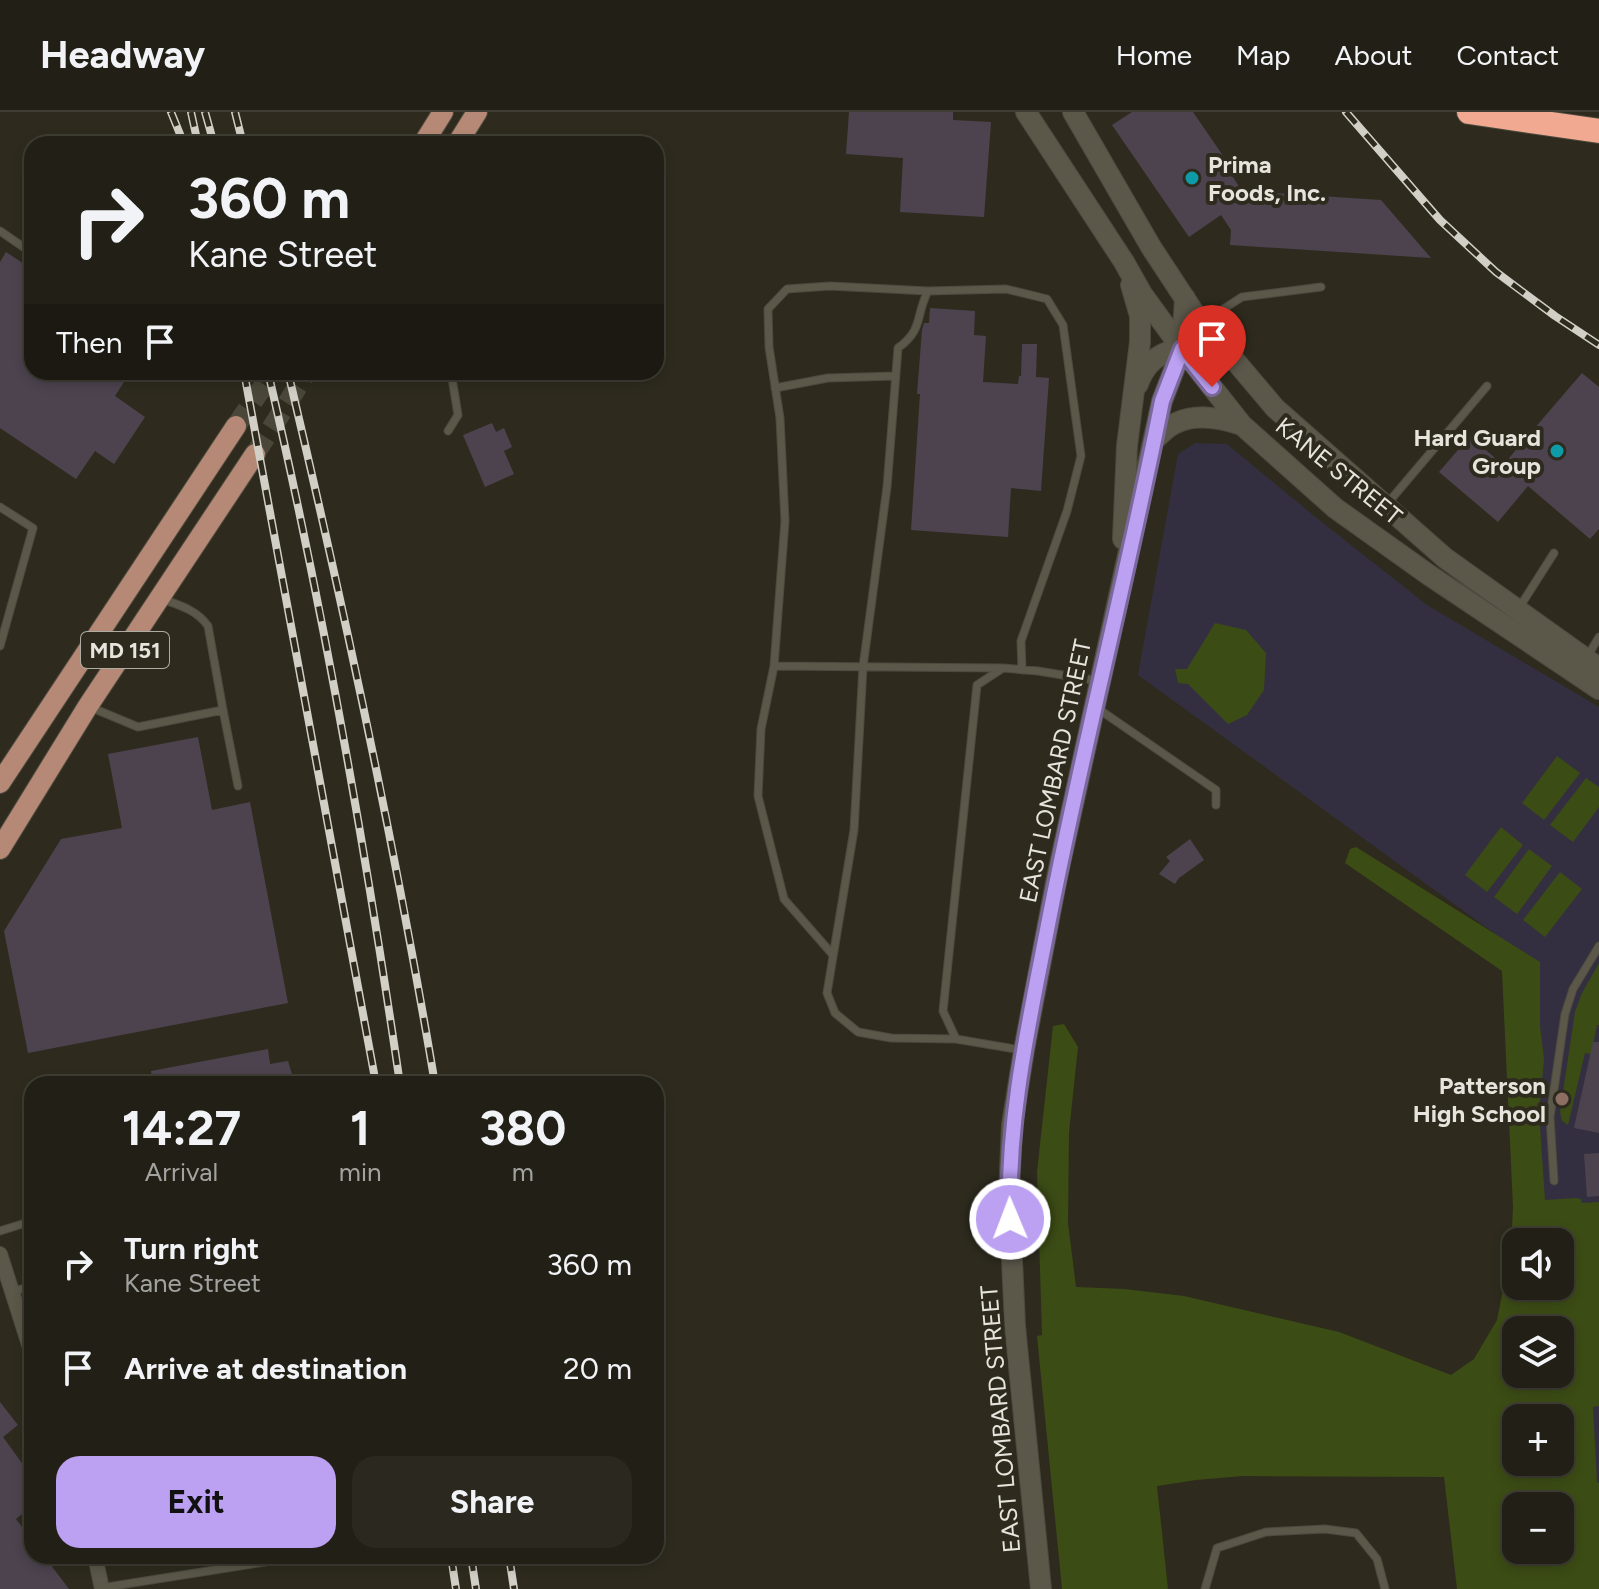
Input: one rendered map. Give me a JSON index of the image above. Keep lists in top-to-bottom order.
{
  "streets": {
    "main road": ["KANE STREET", "MD 151", "EAST LOMBARD STREET"]
  },
  "crossings": [
    ["KANE STREET", "EAST LOMBARD STREET"]
  ],
  "places": ["Prima Foods, Inc.", "Hard Guard Group", "Patterson High School"],
  "page": {
    "header": "Headway",
    "nav": [
      "Home",
      "Map",
      "About",
      "Contact"
    ],
    "turn": ["360 m", "Kane Street"],
    "then": "Then",
    "eta": [
      "14:27",
      "Arrival",
      "1",
      "min",
      "380",
      "m"
    ],
    "list": [
      {
        "name": "Turn right",
        "note": "Kane Street",
        "value": "360 m"
      },
      {
        "name": "Arrive at destination",
        "value": "20 m"
      }
    ],
    "map_buttons": ["+", "−"],
    "buttons": ["Exit", "Share"]
  }
}
